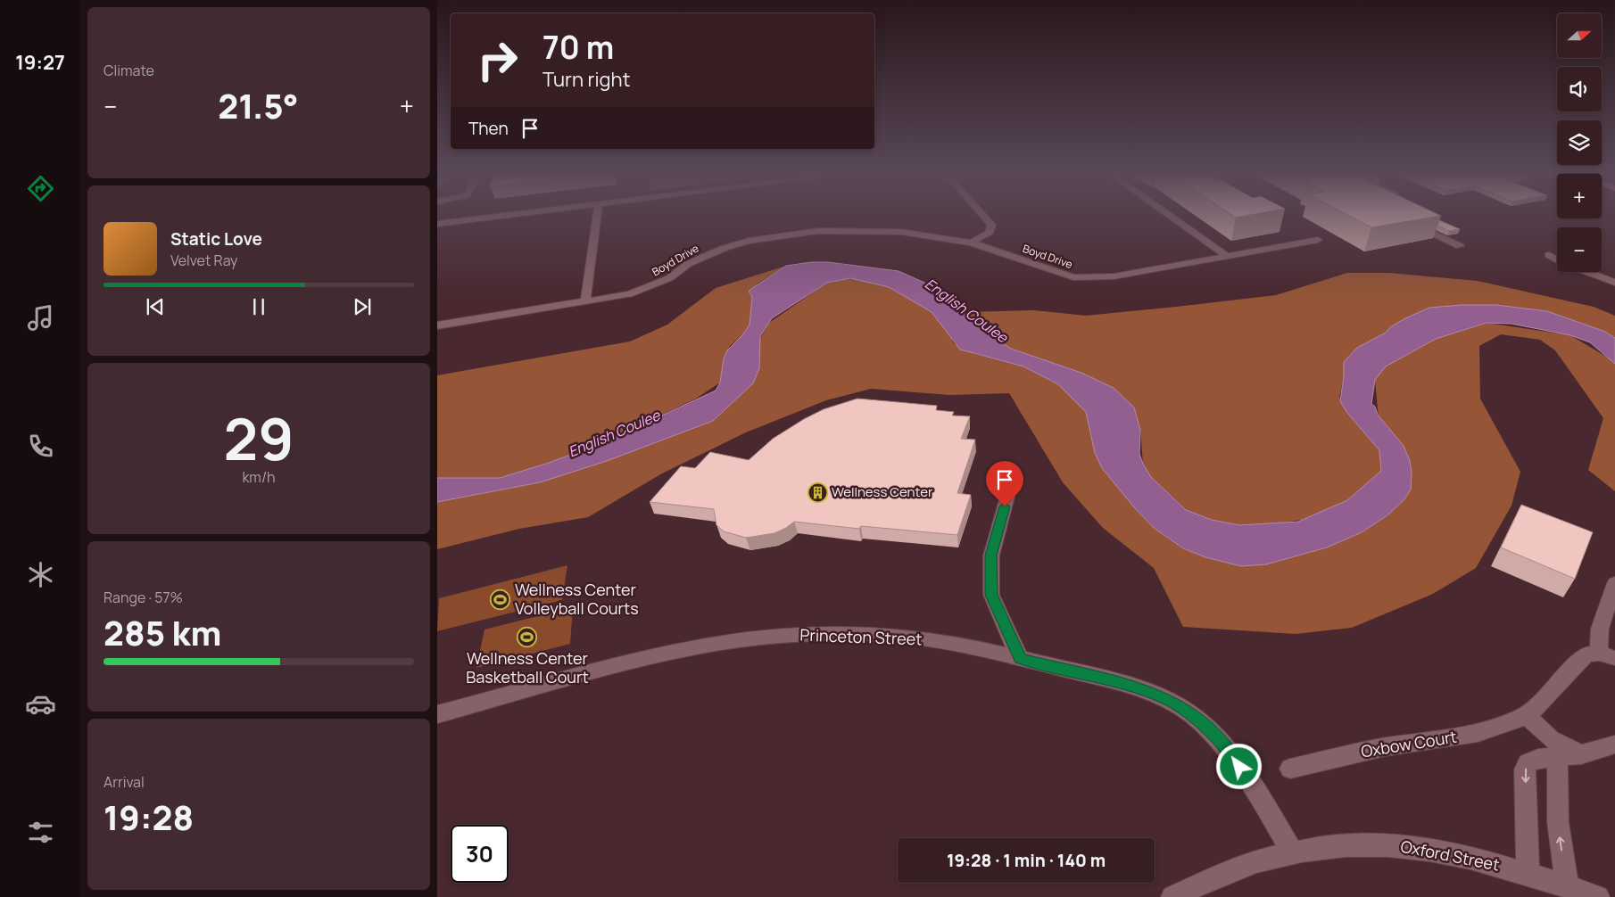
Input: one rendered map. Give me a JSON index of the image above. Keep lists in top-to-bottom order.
{
  "streets": {
    "street": [
      "Boyd Drive",
      "Princeton Street",
      "Oxbow Court",
      "Oxford Street"
    ]
  },
  "crossings": [
    ["Princeton Street", "Oxford Street"]
  ],
  "water": ["English Coulee"],
  "places": {
    "building": ["Wellness Center"],
    "sports": ["Wellness Center Volleyball Courts", "Wellness Center Basketball Court"]
  },
  "north": "right",
  "page": {
    "tabs": "19:27",
    "tile": [
      "Climate",
      ["29", "km/h"],
      ["Range · 57%", "285 km"],
      ["Arrival", "19:28"]
    ],
    "map_buttons": ["+", "−"],
    "turn": ["70 m", "Turn right"],
    "heat": ["−", "21.5°", "+"],
    "then": "Then",
    "song": ["Static Love", "Velvet Ray"],
    "limit": "30",
    "trip": "19:28 · 1 min · 140 m"
  }
}
